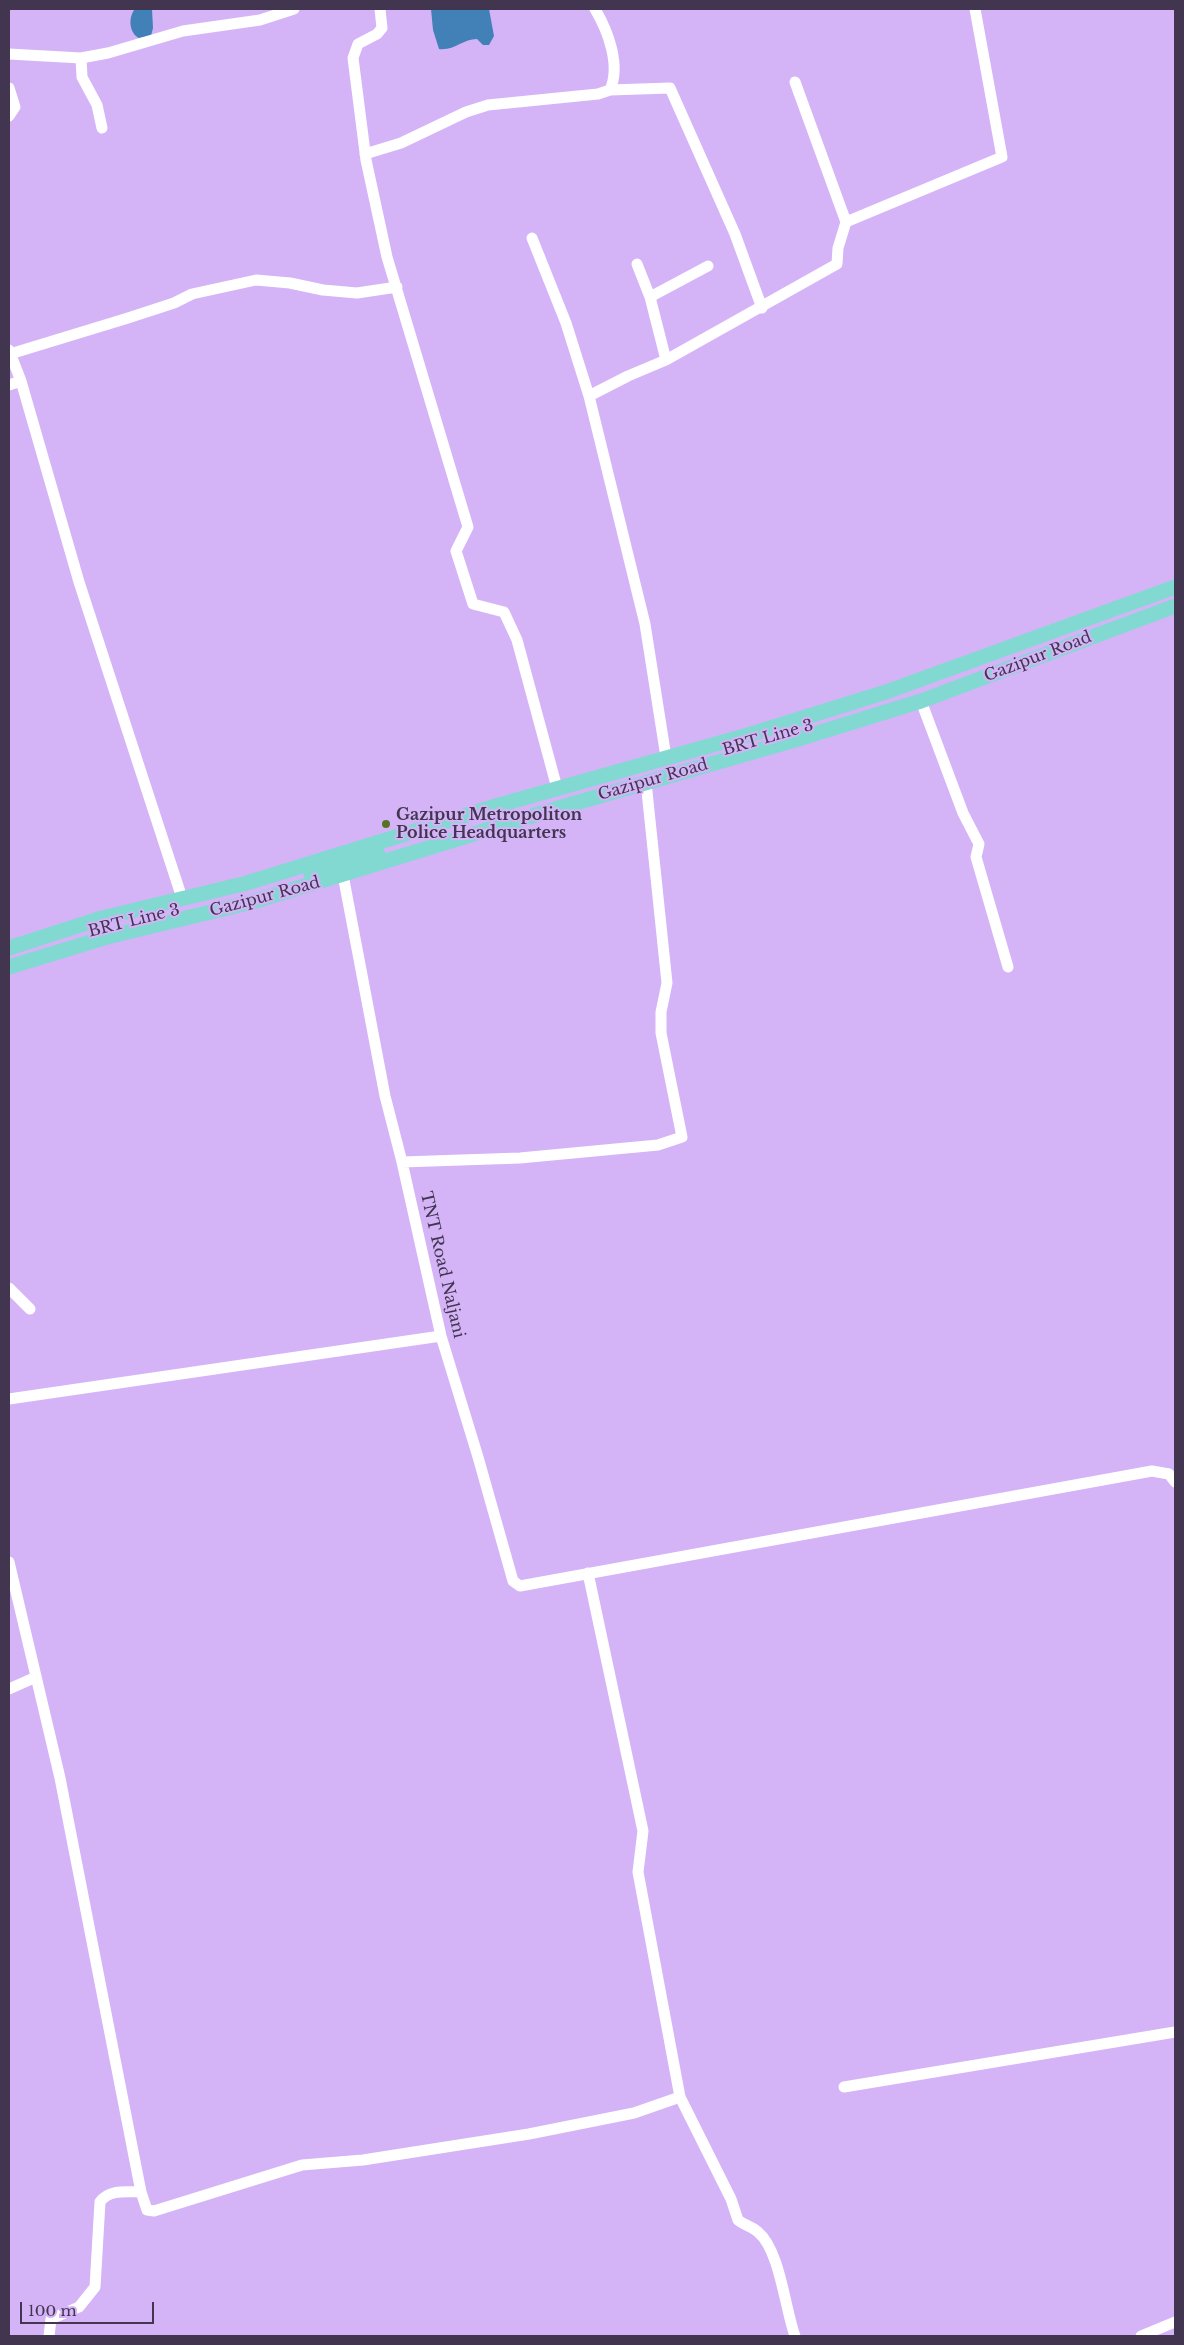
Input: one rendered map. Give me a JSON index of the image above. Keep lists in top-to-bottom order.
{
  "streets": {
    "main road": ["Gazipur Road", "BRT Line 3"],
    "street": ["TNT Road Naljani"]
  },
  "crossings": [
    ["Gazipur Road", "TNT Road Naljani"]
  ],
  "places": ["Gazipur Metropoliton Police Headquarters"],
  "scale_bar": "100 m"
}
